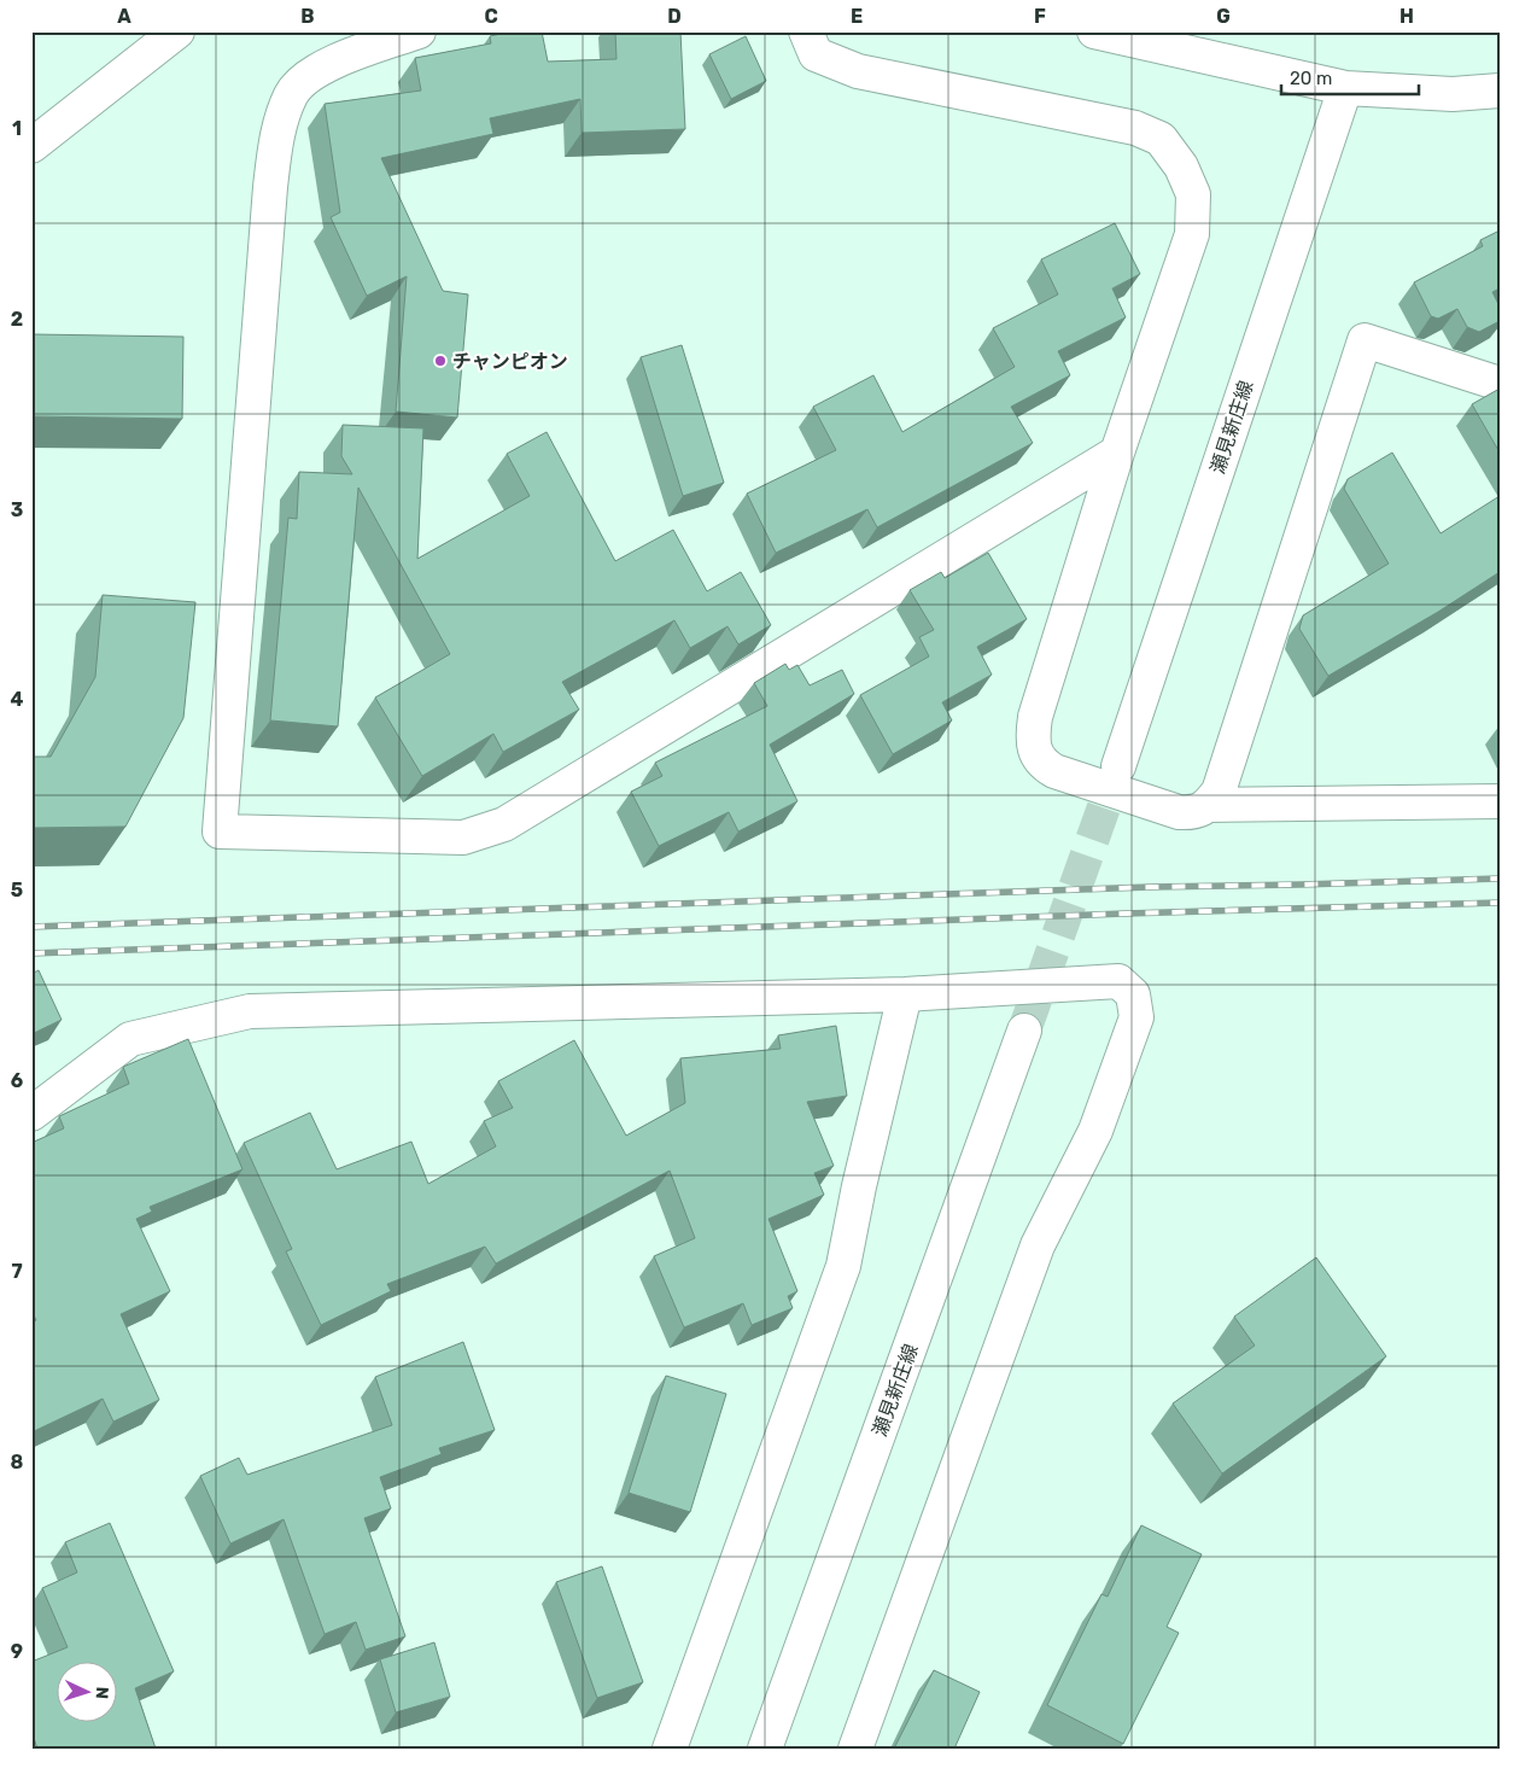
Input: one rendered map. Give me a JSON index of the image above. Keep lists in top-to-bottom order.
{
  "streets": {
    "street": ["瀬見新庄線"]
  },
  "places": ["チャンピオン"],
  "scale_bar": "20 m",
  "north": "right",
  "grid": {
    "columns": [
      "A",
      "B",
      "C",
      "D",
      "E",
      "F",
      "G",
      "H"
    ],
    "rows": [
      "1",
      "2",
      "3",
      "4",
      "5",
      "6",
      "7",
      "8",
      "9"
    ]
  }
}
